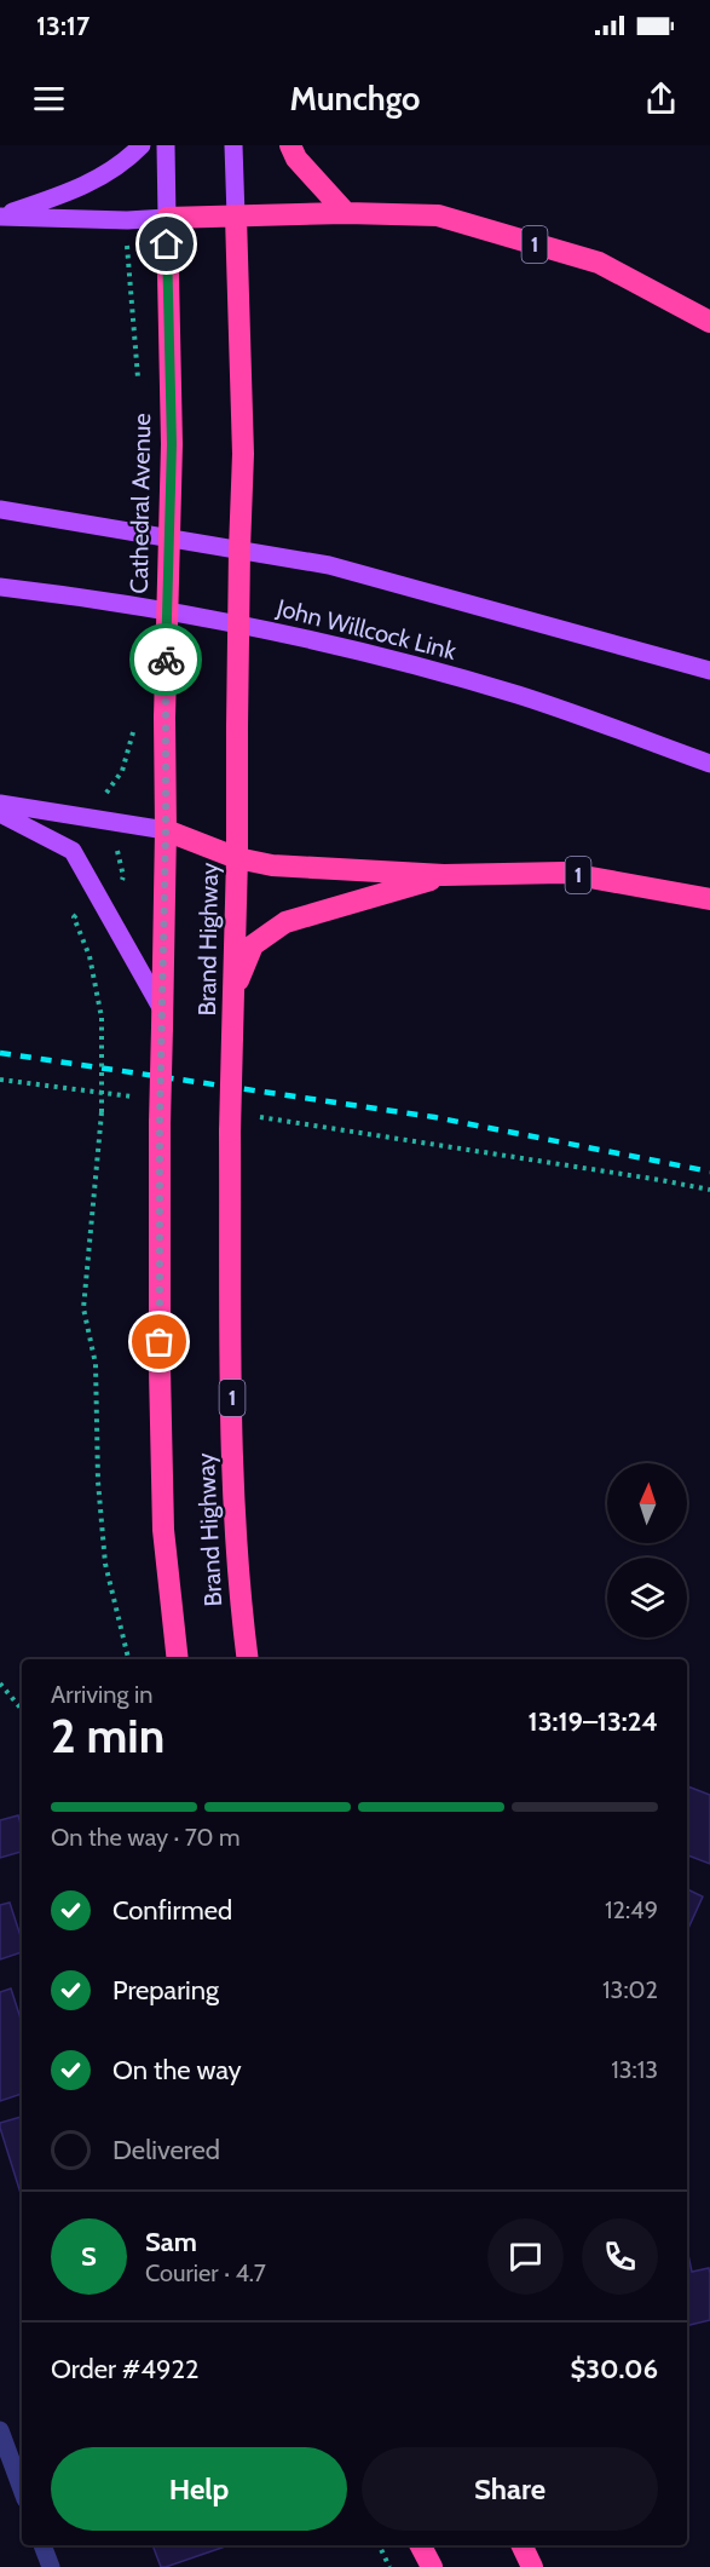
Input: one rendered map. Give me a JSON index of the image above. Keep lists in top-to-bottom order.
{
  "streets": {
    "highway": ["1", "Cathedral Avenue", "Brand Highway"],
    "main road": ["John Willcock Link"]
  },
  "crossings": [
    ["1", "Cathedral Avenue"],
    ["1", "Brand Highway"],
    ["Cathedral Avenue", "Brand Highway"]
  ],
  "north": "top",
  "page": {
    "status": "13:17",
    "header": "Munchgo",
    "heading": ["2 min", "Arriving in", "13:19–13:24"],
    "panel": [
      "Sam",
      "Courier · 4.7",
      "Order #4922",
      "$30.06"
    ],
    "bar": "On the way · 70 m",
    "list": [
      ["Confirmed", "12:49"],
      ["Preparing", "13:02"],
      ["On the way", "13:13"],
      "Delivered"
    ],
    "round": "S",
    "buttons": ["Help", "Share"]
  }
}
